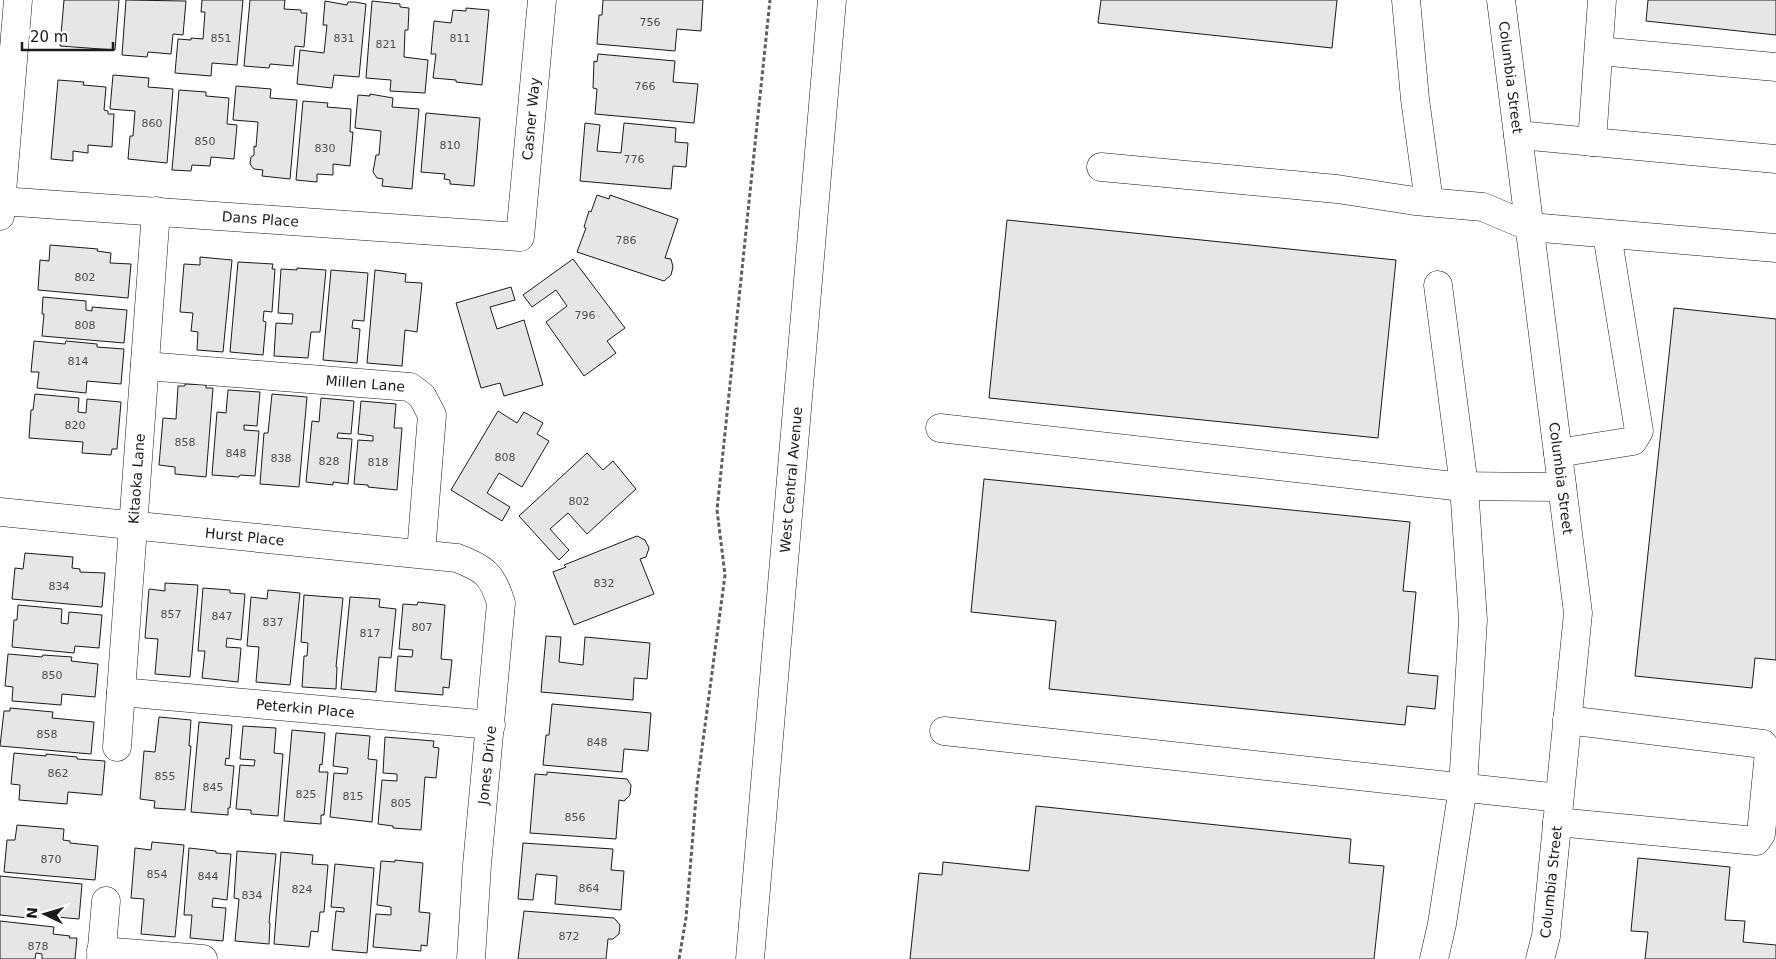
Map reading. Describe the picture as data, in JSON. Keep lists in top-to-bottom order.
{
  "streets": {
    "street": [
      "Columbia Street",
      "Casner Way",
      "Dans Place",
      "Millen Lane",
      "Kitaoka Lane",
      "West Central Avenue",
      "Hurst Place",
      "Peterkin Place",
      "Jones Drive"
    ]
  },
  "crossings": [
    ["Casner Way", "Dans Place"],
    ["Dans Place", "Kitaoka Lane"],
    ["Millen Lane", "Kitaoka Lane"],
    ["Millen Lane", "Hurst Place"],
    ["Kitaoka Lane", "Hurst Place"],
    ["Kitaoka Lane", "Peterkin Place"],
    ["Hurst Place", "Jones Drive"],
    ["Peterkin Place", "Jones Drive"]
  ],
  "house_numbers": [
    "756",
    "851",
    "831",
    "811",
    "821",
    "766",
    "860",
    "850",
    "810",
    "830",
    "776",
    "786",
    "802",
    "796",
    "808",
    "814",
    "820",
    "858",
    "848",
    "808",
    "838",
    "828",
    "818",
    "802",
    "832",
    "834",
    "857",
    "847",
    "837",
    "807",
    "817",
    "850",
    "858",
    "848",
    "862",
    "855",
    "845",
    "825",
    "815",
    "805",
    "856",
    "870",
    "854",
    "844",
    "864",
    "824",
    "834",
    "872",
    "878"
  ],
  "scale_bar": "20 m",
  "north": "left"
}
